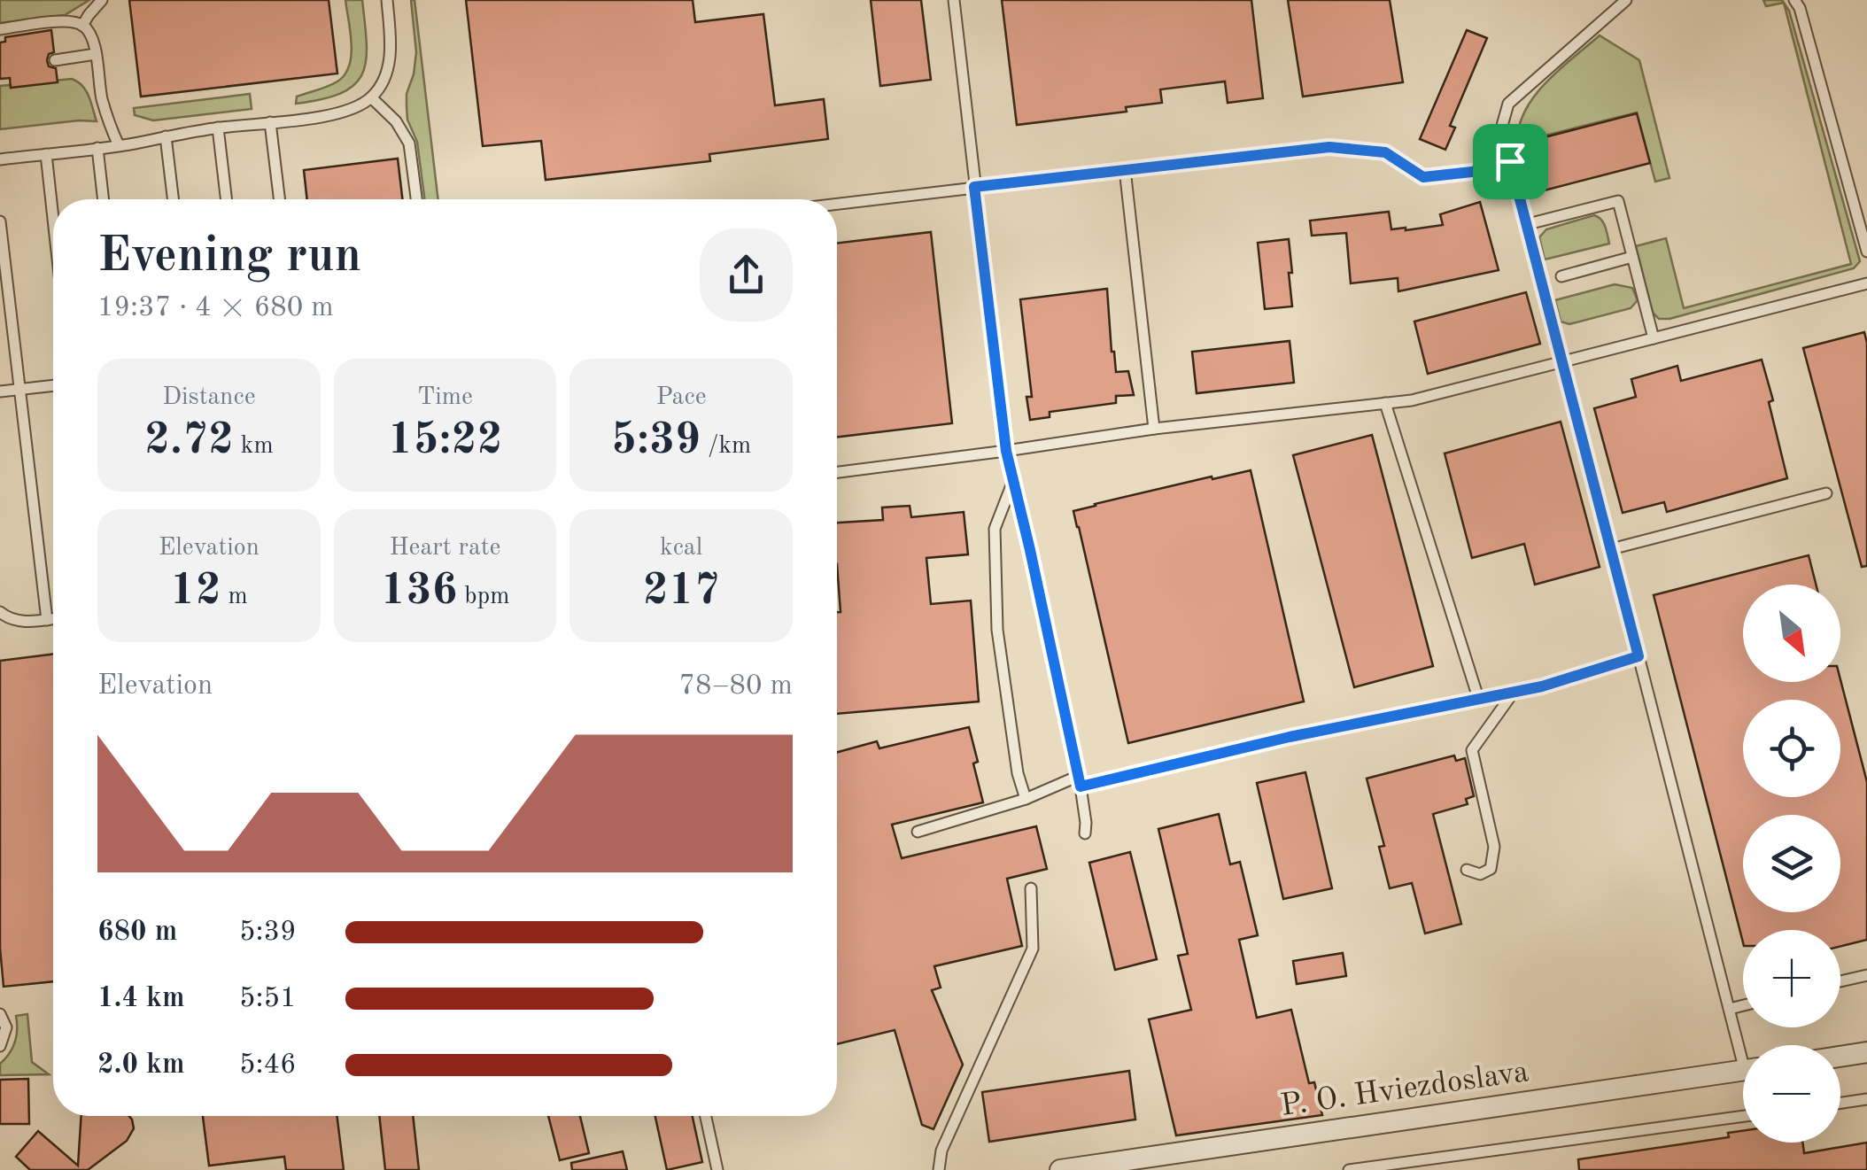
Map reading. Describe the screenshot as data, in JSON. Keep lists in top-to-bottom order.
{
  "streets": {
    "street": ["P. O. Hviezdoslava"]
  },
  "north": "bottom right",
  "page": {
    "heading": ["Evening run", "19:37 · 4 × 680 m"],
    "stats": [
      ["Distance", "2.72 km"],
      ["Time", "15:22"],
      ["Pace", "5:39 /km"],
      ["Elevation", "12 m"],
      ["Heart rate", "136 bpm"],
      ["kcal", "217"]
    ],
    "map_buttons": ["+", "−"],
    "chart": ["Elevation", "78–80 m"],
    "list": [
      {
        "name": "680 m",
        "note": "5:39"
      },
      {
        "name": "1.4 km",
        "note": "5:51"
      },
      {
        "name": "2.0 km",
        "note": "5:46"
      }
    ]
  }
}
